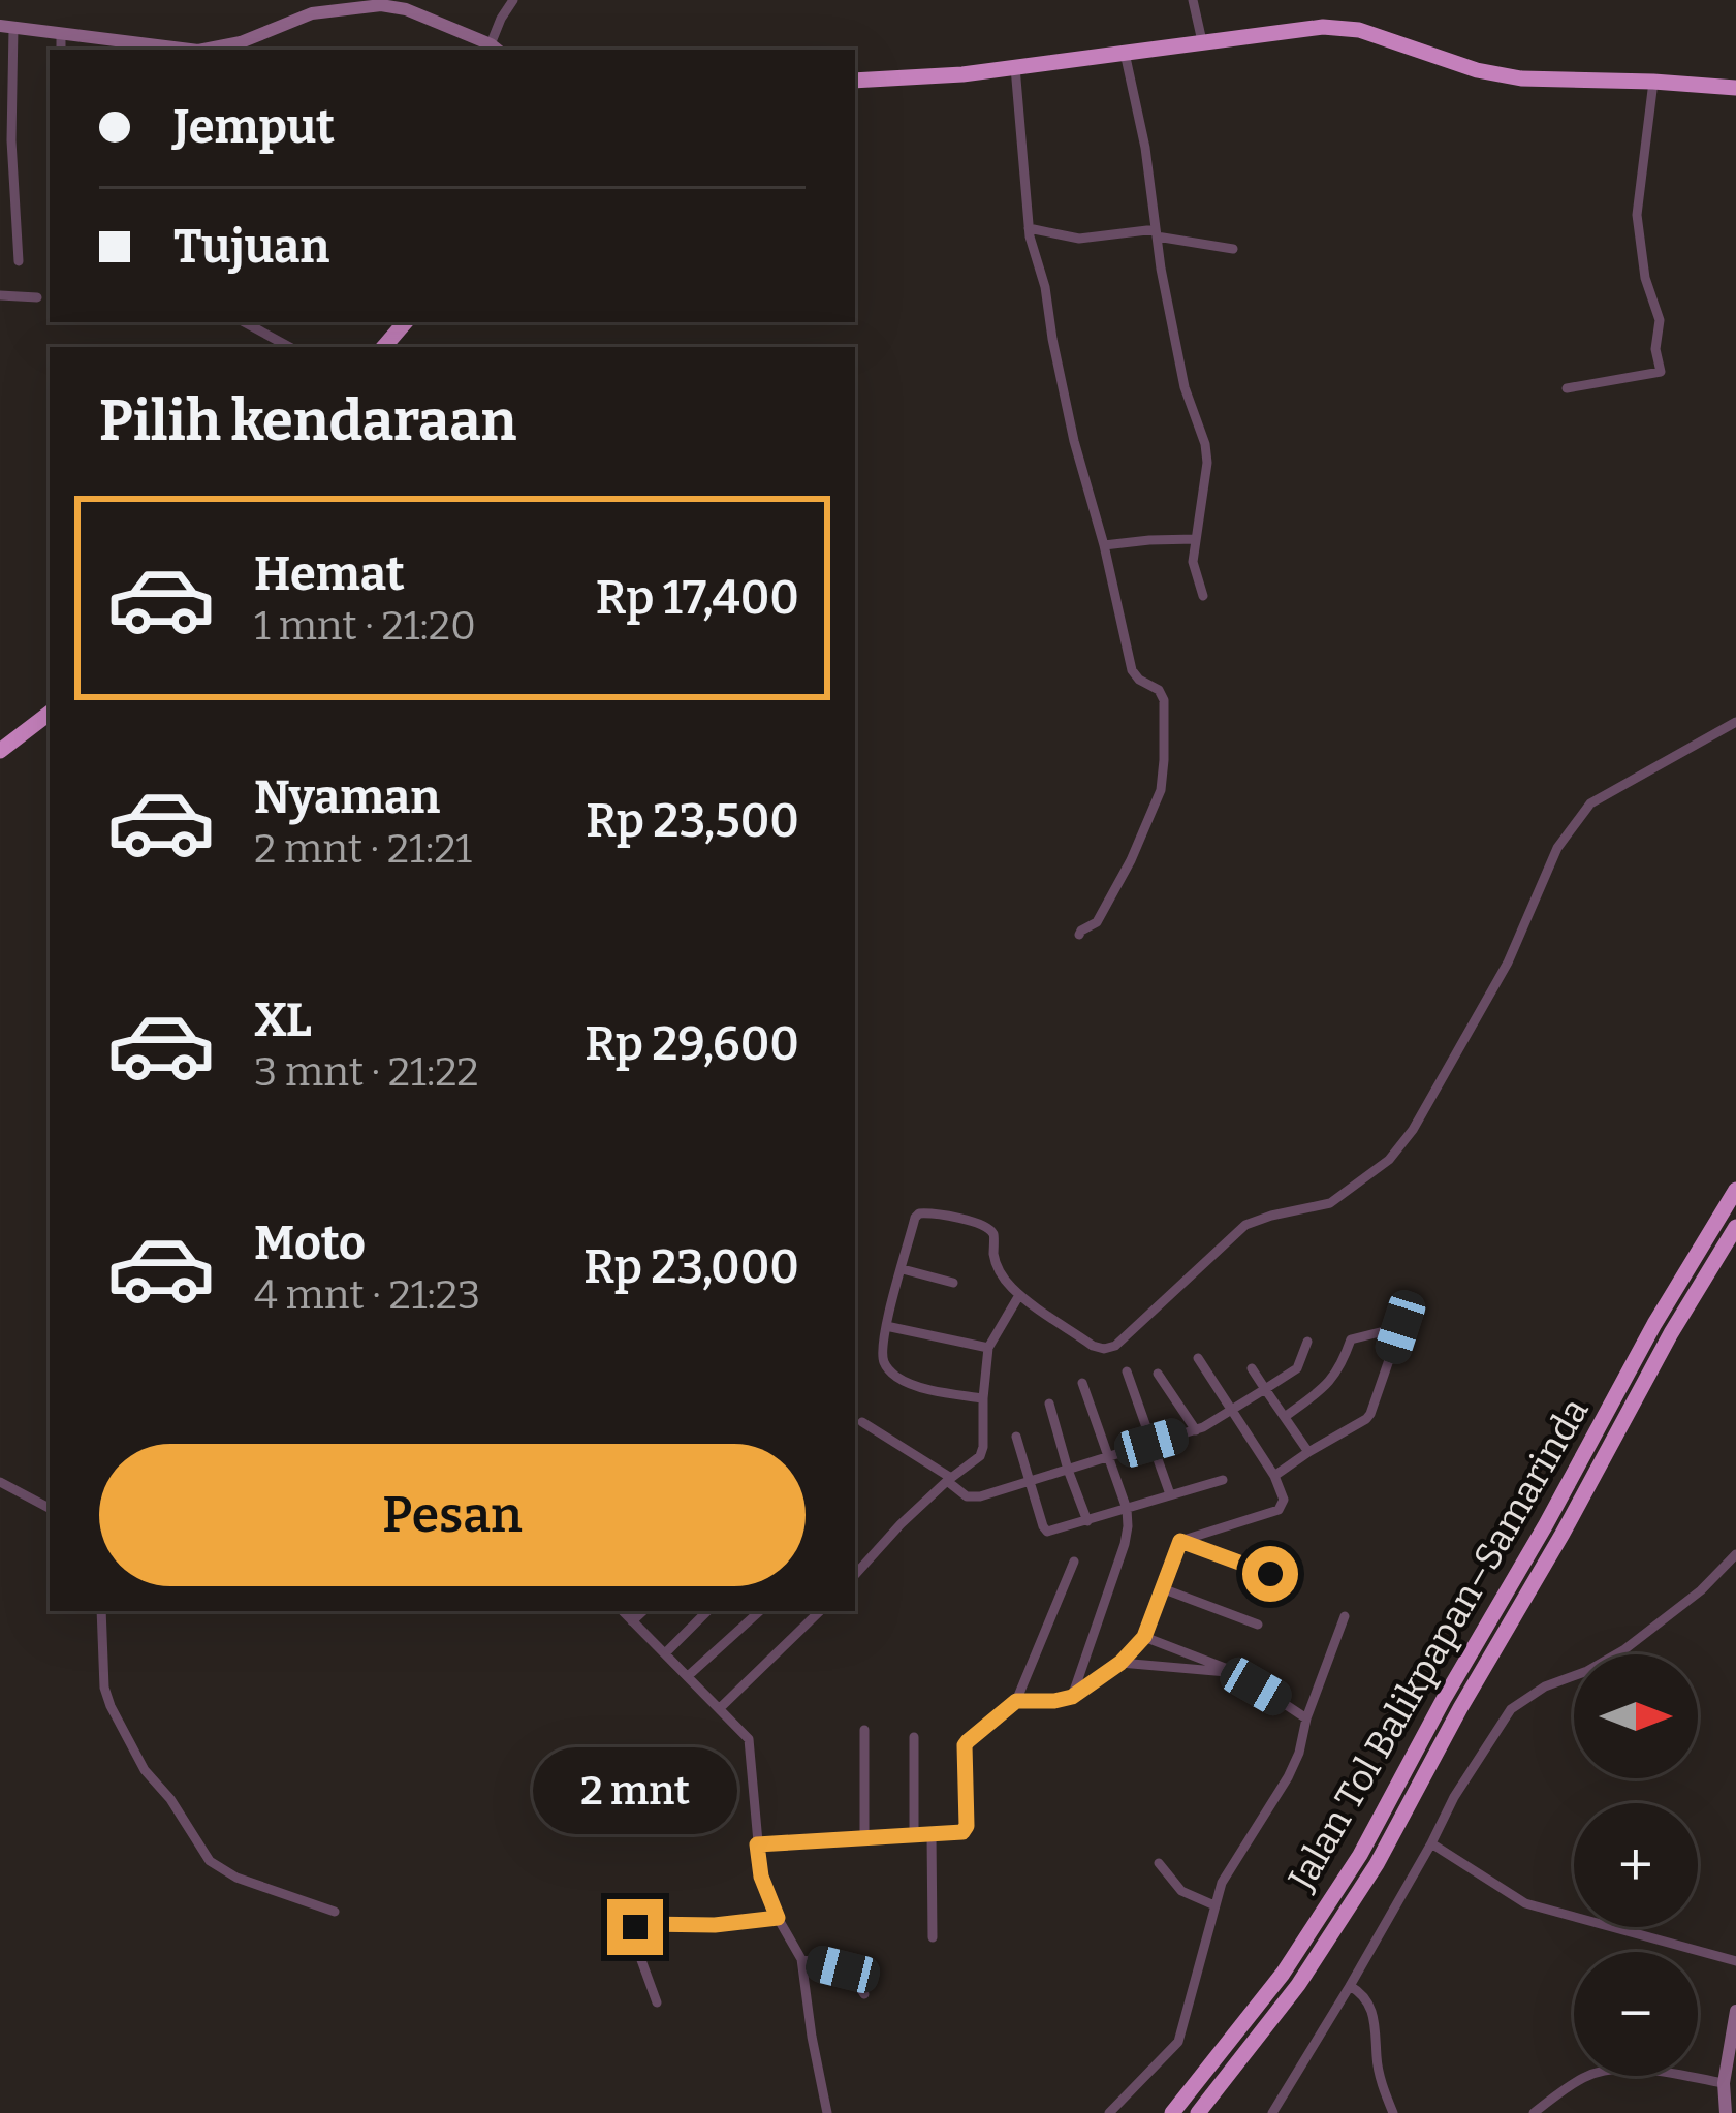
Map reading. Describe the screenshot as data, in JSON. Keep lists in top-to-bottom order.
{
  "streets": {
    "highway": ["Jalan Tol Balikpapan–Samarinda"]
  },
  "north": "right",
  "page": {
    "banner": ["Jemput", "Tujuan"],
    "heading": "Pilih kendaraan",
    "list": [
      {
        "name": "Hemat",
        "note": "1 mnt · 21:20",
        "value": "Rp 17,400"
      },
      {
        "name": "Nyaman",
        "note": "2 mnt · 21:21",
        "value": "Rp 23,500"
      },
      {
        "name": "XL",
        "note": "3 mnt · 21:22",
        "value": "Rp 29,600"
      },
      {
        "name": "Moto",
        "note": "4 mnt · 21:23",
        "value": "Rp 23,000"
      }
    ],
    "buttons": "Pesan",
    "map_buttons": ["+", "−"],
    "bubble": "2 mnt"
  }
}
